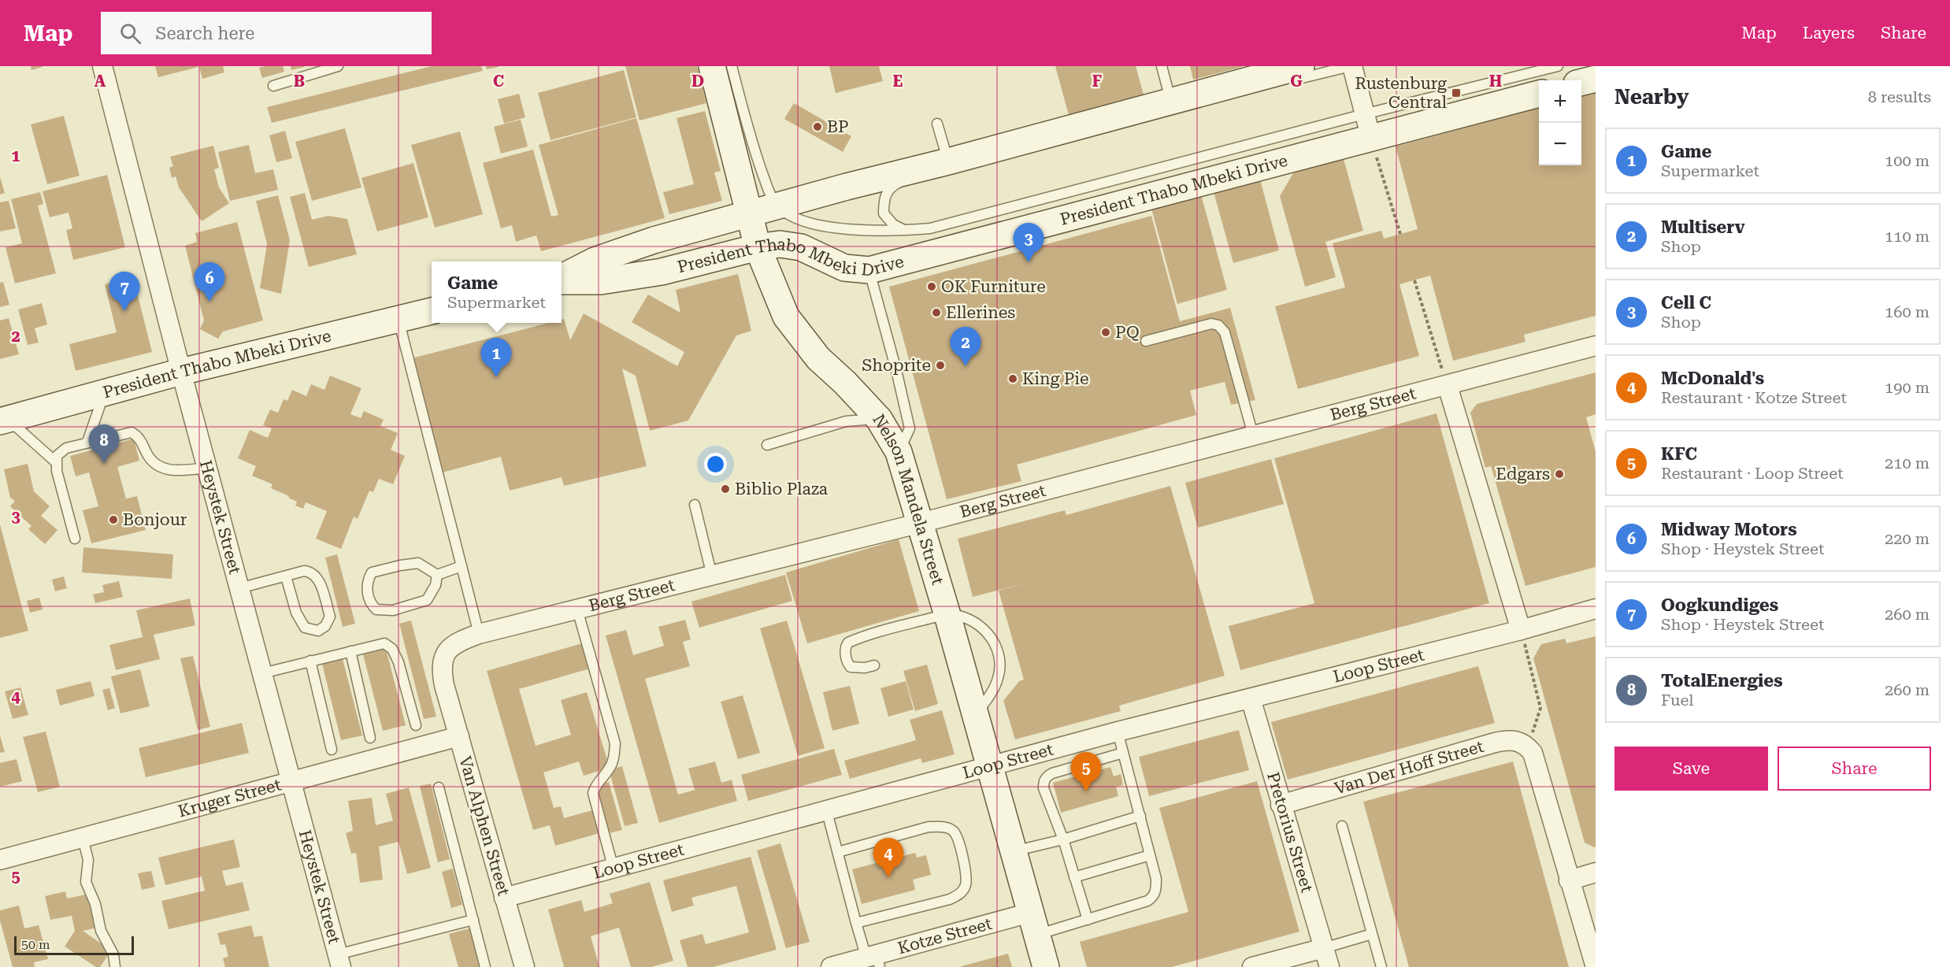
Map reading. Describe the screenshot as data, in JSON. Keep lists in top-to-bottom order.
{
  "streets": {
    "street": [
      "President Thabo Mbeki Drive",
      "Berg Street",
      "Nelson Mandela Street",
      "Heystek Street",
      "Loop Street",
      "Van Der Hoff Street",
      "Kruger Street",
      "Van Alphen Street",
      "Pretorius Street",
      "Kotze Street"
    ]
  },
  "crossings": [
    ["President Thabo Mbeki Drive", "Nelson Mandela Street"],
    ["President Thabo Mbeki Drive", "Heystek Street"],
    ["Berg Street", "Nelson Mandela Street"],
    ["Berg Street", "Van Alphen Street"],
    ["Nelson Mandela Street", "Loop Street"],
    ["Nelson Mandela Street", "Kotze Street"],
    ["Heystek Street", "Kruger Street"],
    ["Loop Street", "Van Alphen Street"],
    ["Loop Street", "Pretorius Street"],
    ["Van Der Hoff Street", "Pretorius Street"],
    ["Kruger Street", "Van Alphen Street"]
  ],
  "places": {
    "transit": ["Rustenburg Central"],
    "other": [
      "BP",
      "OK Furniture",
      "Ellerines",
      "PQ",
      "Shoprite",
      "King Pie",
      "Edgars",
      "Biblio Plaza",
      "Bonjour"
    ]
  },
  "scale_bar": "50 m",
  "page": {
    "header": "Map",
    "search": "Search here",
    "nav": ["Map", "Layers", "Share"],
    "heading": ["Nearby", "8 results"],
    "map_buttons": ["+", "−"],
    "list": [
      {
        "mark": "1",
        "name": "Game",
        "note": "Supermarket",
        "value": "100 m"
      },
      {
        "mark": "2",
        "name": "Multiserv",
        "note": "Shop",
        "value": "110 m"
      },
      {
        "mark": "3",
        "name": "Cell C",
        "note": "Shop",
        "value": "160 m"
      },
      {
        "mark": "4",
        "name": "McDonald's",
        "note": "Restaurant · Kotze Street",
        "value": "190 m"
      },
      {
        "mark": "5",
        "name": "KFC",
        "note": "Restaurant · Loop Street",
        "value": "210 m"
      },
      {
        "mark": "6",
        "name": "Midway Motors",
        "note": "Shop · Heystek Street",
        "value": "220 m"
      },
      {
        "mark": "7",
        "name": "Oogkundiges",
        "note": "Shop · Heystek Street",
        "value": "260 m"
      },
      {
        "mark": "8",
        "name": "TotalEnergies",
        "note": "Fuel",
        "value": "260 m"
      }
    ],
    "pins": [
      "3",
      "6",
      "7",
      "2",
      "1",
      "8",
      "5",
      "4"
    ],
    "popup": ["Game", "Supermarket"],
    "buttons": ["Save", "Share"],
    "scale": "50 m"
  },
  "grid": {
    "columns": [
      "A",
      "B",
      "C",
      "D",
      "E",
      "F",
      "G",
      "H"
    ],
    "rows": [
      "1",
      "2",
      "3",
      "4",
      "5"
    ]
  }
}
